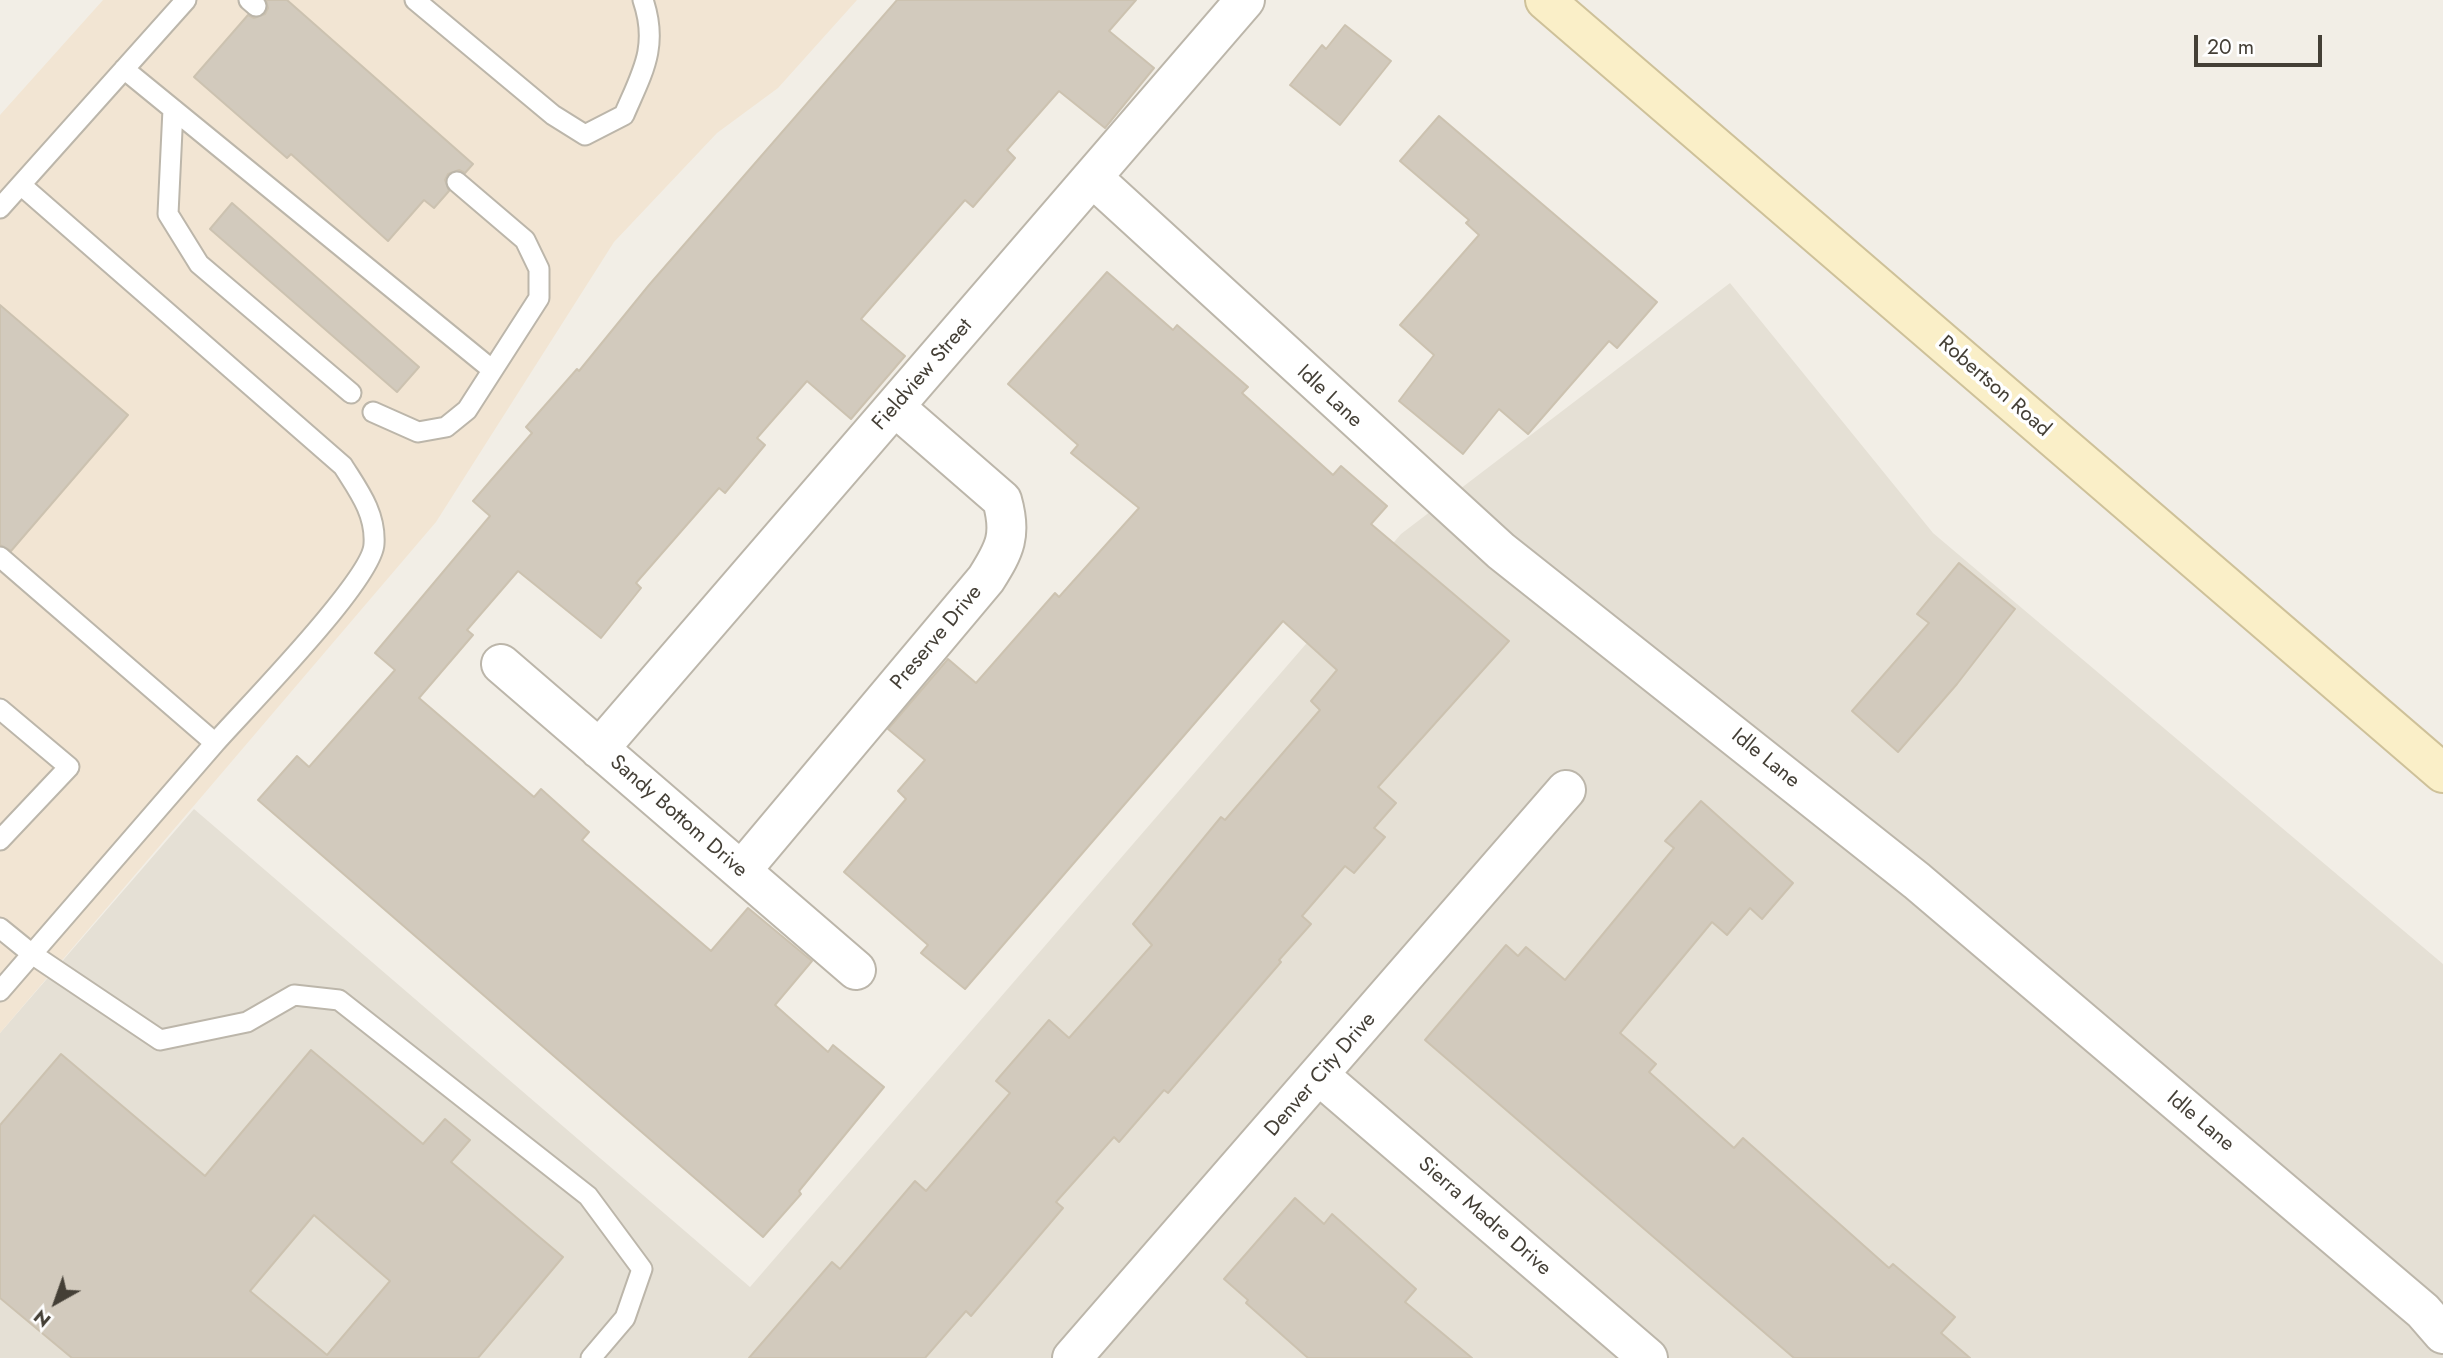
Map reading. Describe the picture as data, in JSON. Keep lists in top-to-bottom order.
{
  "streets": {
    "street": [
      "Fieldview Street",
      "Robertson Road",
      "Idle Lane",
      "Preserve Drive",
      "Sandy Bottom Drive",
      "Denver City Drive",
      "Sierra Madre Drive"
    ]
  },
  "crossings": [
    ["Fieldview Street", "Idle Lane"],
    ["Fieldview Street", "Preserve Drive"],
    ["Fieldview Street", "Sandy Bottom Drive"],
    ["Preserve Drive", "Sandy Bottom Drive"],
    ["Denver City Drive", "Sierra Madre Drive"]
  ],
  "scale_bar": "20 m",
  "north": "bottom left"
}
